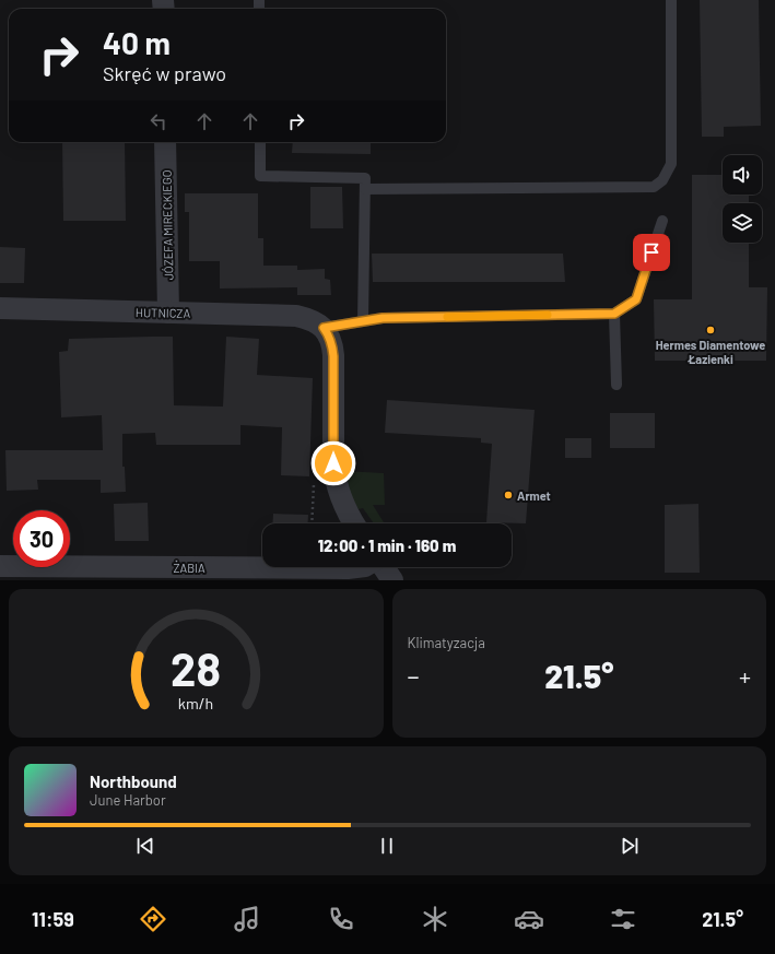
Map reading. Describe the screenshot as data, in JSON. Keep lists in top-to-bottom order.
{
  "streets": {
    "street": ["JÓZEFA MIRECKIEGO", "HUTNICZA", "ŻABIA"]
  },
  "crossings": [
    ["JÓZEFA MIRECKIEGO", "HUTNICZA"]
  ],
  "places": ["Hermes Diamentowe Łazienki", "Armet"],
  "page": {
    "turn": ["40 m", "Skręć w prawo"],
    "limit": "30",
    "trip": "12:00 · 1 min · 160 m",
    "tile": "Klimatyzacja",
    "heat": ["−", "21.5°", "+"],
    "song": ["Northbound", "June Harbor"],
    "tabs": ["11:59", "21.5°"],
    "gauge": ["28", "km/h"]
  }
}
